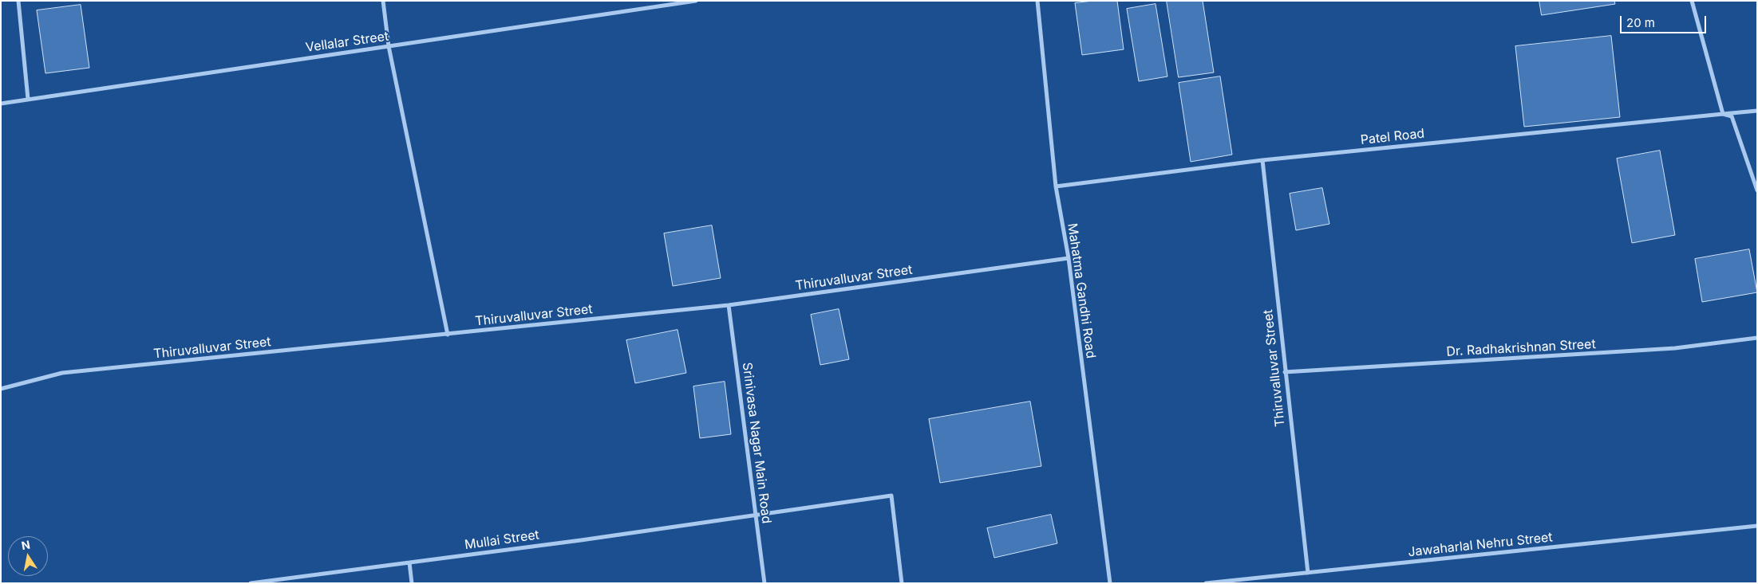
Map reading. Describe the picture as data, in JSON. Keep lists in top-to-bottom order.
{
  "streets": {
    "street": [
      "Vellalar Street",
      "Patel Road",
      "Thiruvalluvar Street",
      "Mahatma Gandhi Road",
      "Dr. Radhakrishnan Street",
      "Srinivasa Nagar Main Road",
      "Mullai Street",
      "Jawaharlal Nehru Street"
    ]
  },
  "crossings": [
    ["Patel Road", "Thiruvalluvar Street"],
    ["Patel Road", "Mahatma Gandhi Road"],
    ["Thiruvalluvar Street", "Mahatma Gandhi Road"],
    ["Thiruvalluvar Street", "Dr. Radhakrishnan Street"],
    ["Thiruvalluvar Street", "Srinivasa Nagar Main Road"],
    ["Thiruvalluvar Street", "Jawaharlal Nehru Street"],
    ["Srinivasa Nagar Main Road", "Mullai Street"]
  ],
  "scale_bar": "20 m",
  "north": "top"
}
